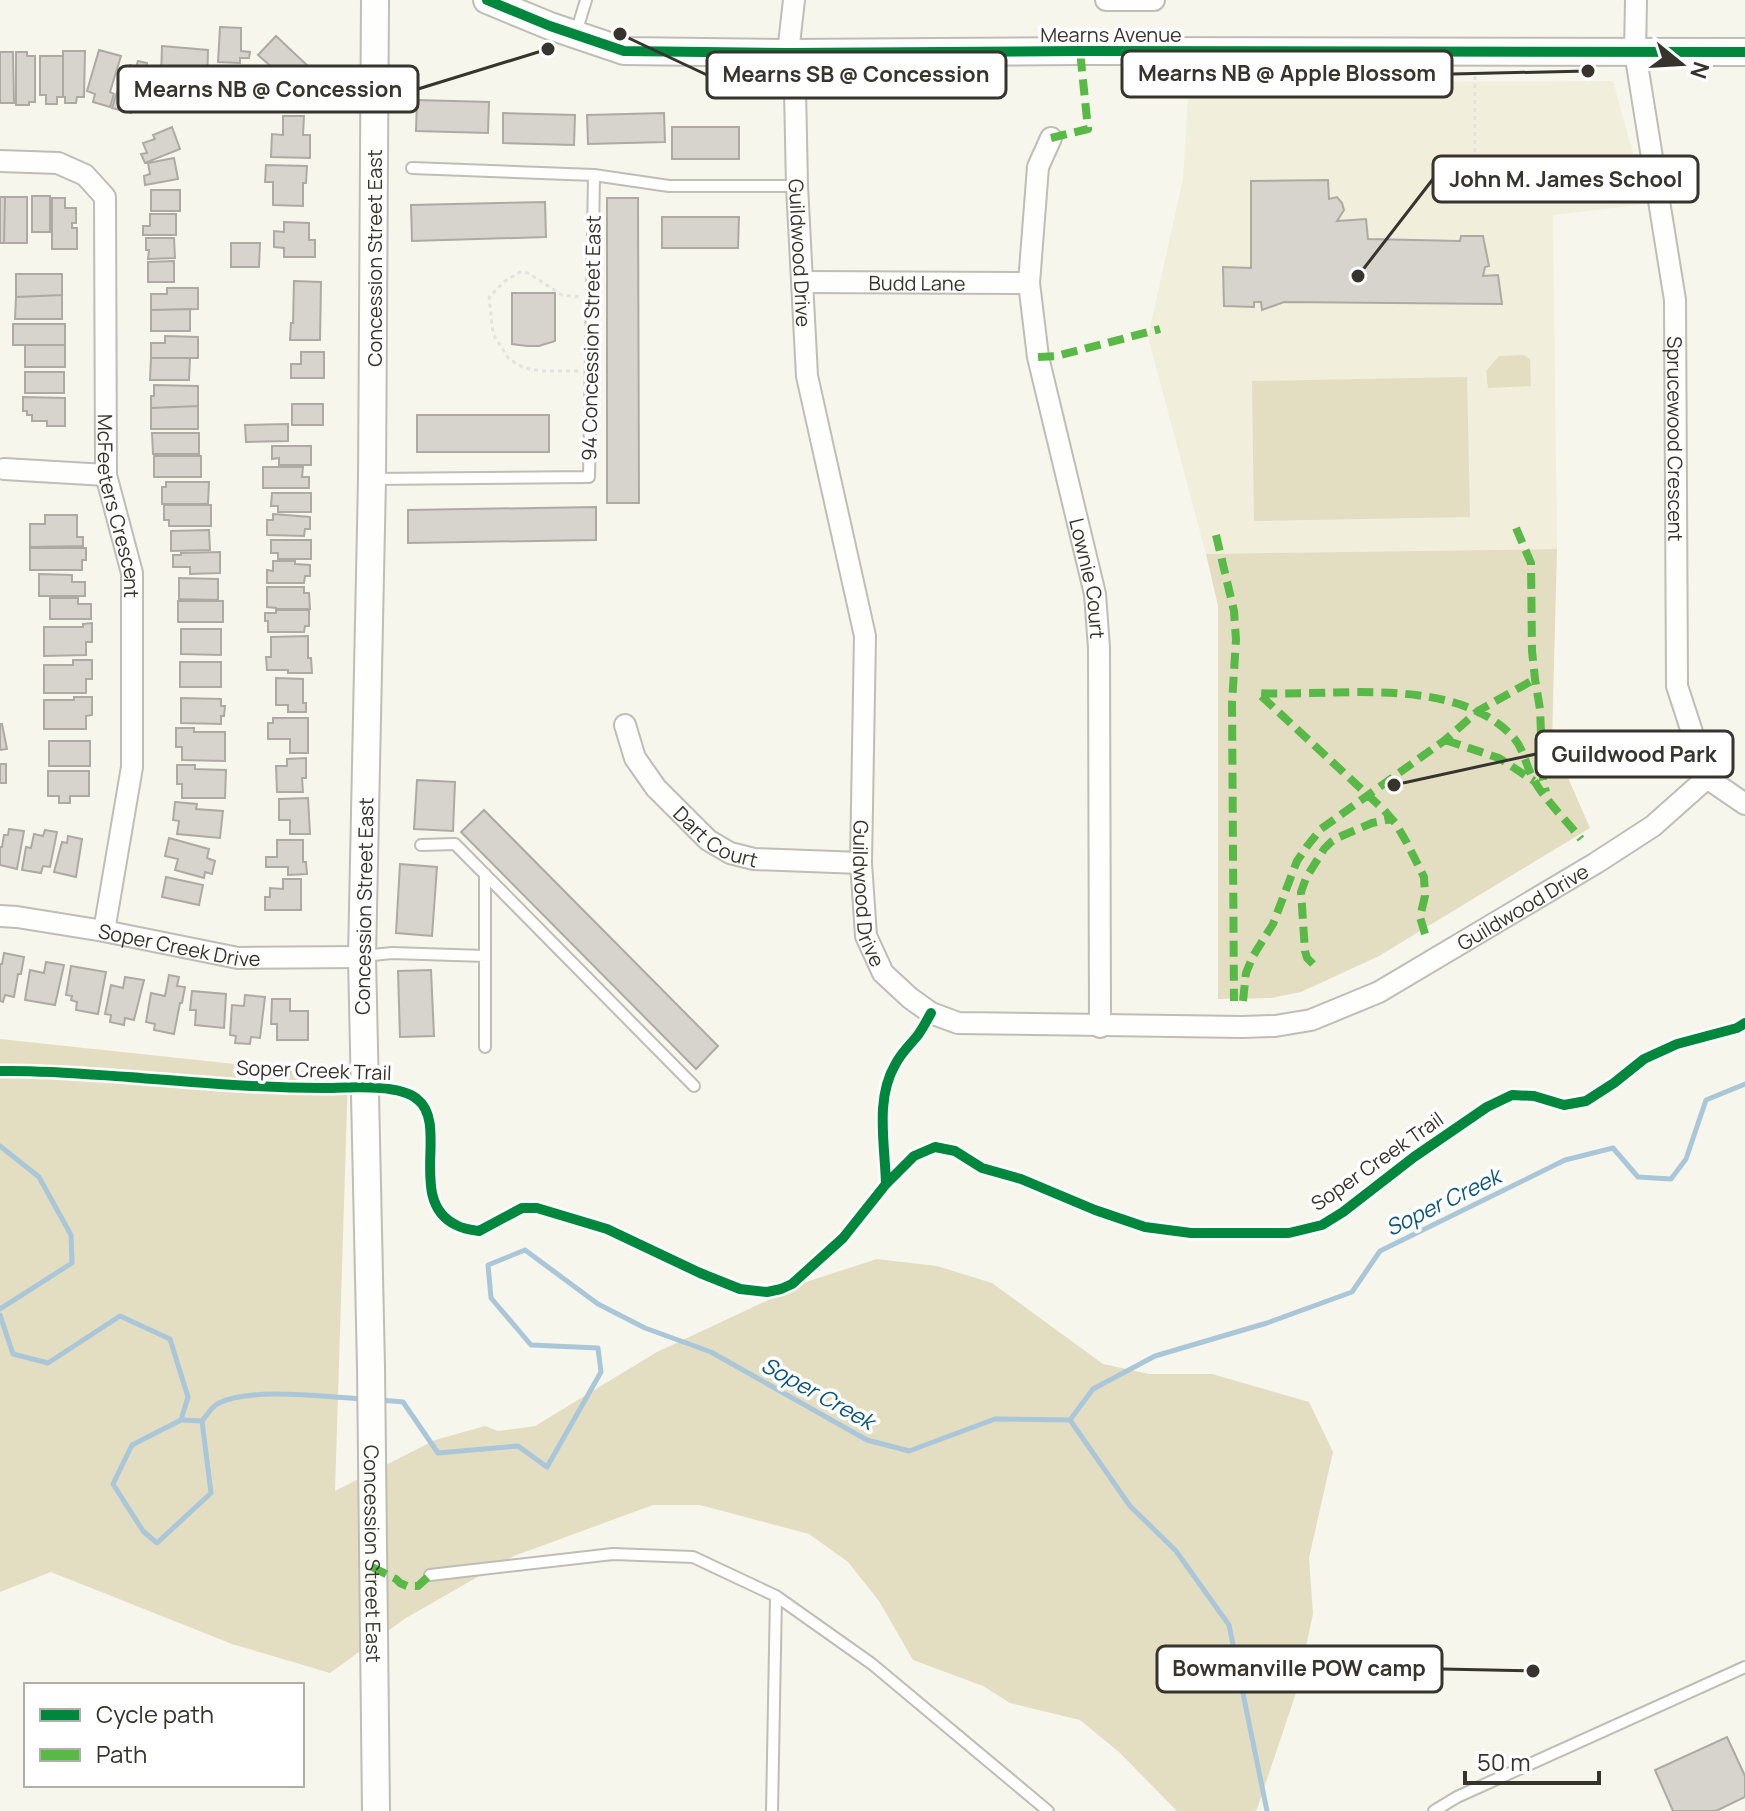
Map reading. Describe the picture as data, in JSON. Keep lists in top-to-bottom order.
{
  "streets": {
    "street": [
      "Mearns Avenue",
      "Guildwood Drive",
      "Concession Street East",
      "Budd Lane",
      "Sprucewood Crescent",
      "McFeeters Crescent",
      "Lownie Court",
      "Dart Court",
      "Soper Creek Drive"
    ],
    "lane": ["94 Concession Street East"],
    "cycle path": ["Soper Creek Trail"]
  },
  "crossings": [
    ["Mearns Avenue", "Guildwood Drive"],
    ["Mearns Avenue", "Sprucewood Crescent"],
    ["Guildwood Drive", "Budd Lane"],
    ["Guildwood Drive", "Sprucewood Crescent"],
    ["Guildwood Drive", "Lownie Court"],
    ["Guildwood Drive", "Dart Court"],
    ["Concession Street East", "94 Concession Street East"],
    ["Concession Street East", "Soper Creek Drive"],
    ["Budd Lane", "Lownie Court"],
    ["McFeeters Crescent", "Soper Creek Drive"]
  ],
  "water": ["Soper Creek"],
  "places": [
    "Mearns SB @ Concession",
    "Mearns NB @ Concession",
    "Mearns NB @ Apple Blossom",
    "John M. James School",
    "Guildwood Park",
    "Bowmanville POW camp"
  ],
  "legend": ["Cycle path", "Path"],
  "scale_bar": "50 m",
  "north": "right"
}
